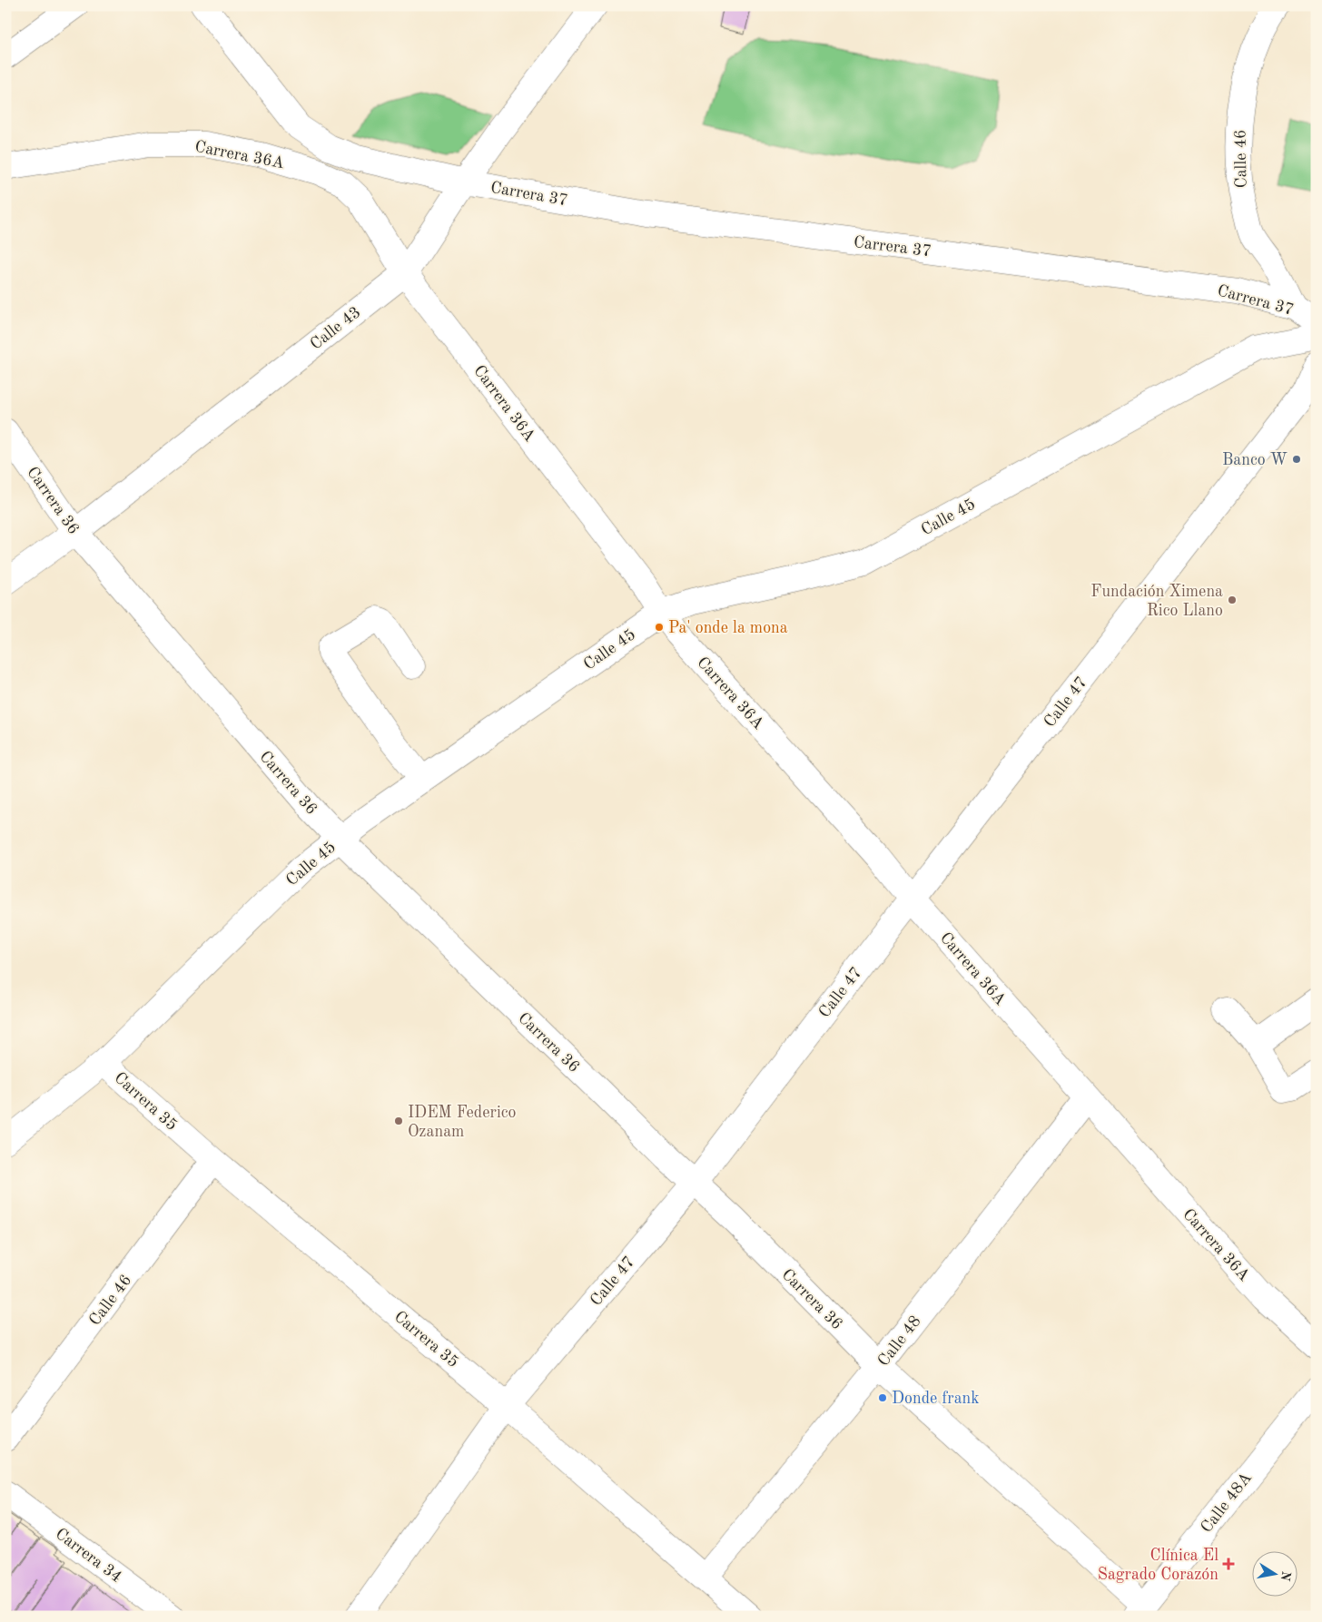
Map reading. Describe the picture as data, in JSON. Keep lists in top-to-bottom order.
{
  "streets": {
    "street": [
      "Carrera 36A",
      "Calle 46",
      "Carrera 37",
      "Calle 43",
      "Carrera 36",
      "Calle 45",
      "Calle 47",
      "Carrera 35",
      "Calle 48",
      "Calle 48A",
      "Carrera 34"
    ]
  },
  "crossings": [
    ["Carrera 36A", "Calle 43"],
    ["Carrera 36A", "Calle 45"],
    ["Carrera 36A", "Calle 47"],
    ["Carrera 36A", "Calle 48"],
    ["Calle 46", "Carrera 37"],
    ["Calle 46", "Carrera 35"],
    ["Carrera 37", "Calle 43"],
    ["Calle 43", "Carrera 36"],
    ["Carrera 36", "Calle 45"],
    ["Carrera 36", "Calle 47"],
    ["Carrera 36", "Calle 48"],
    ["Carrera 36", "Calle 48A"],
    ["Calle 45", "Carrera 35"],
    ["Calle 47", "Carrera 35"],
    ["Carrera 35", "Calle 48"]
  ],
  "places": {
    "other": [
      "Banco W",
      "Fundación Ximena Rico Llano",
      "Pa' onde la mona",
      "IDEM Federico Ozanam",
      "Donde frank"
    ],
    "health": ["Clínica El Sagrado Corazón"]
  },
  "north": "right"
}
